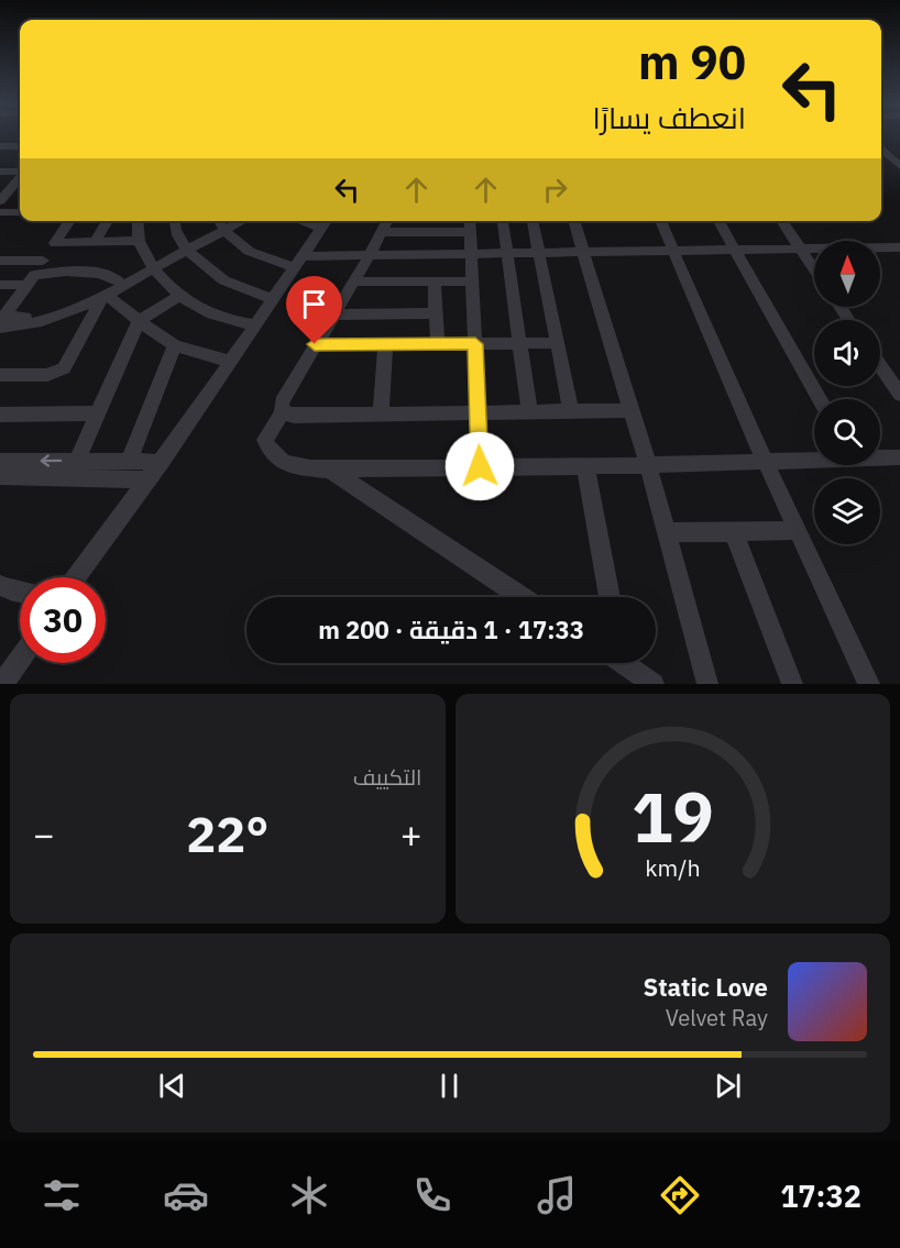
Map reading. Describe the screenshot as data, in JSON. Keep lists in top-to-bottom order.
{
  "north": "top",
  "page": {
    "turn": ["90 m", "انعطف يسارًا"],
    "limit": "30",
    "trip": "17:33 · 1 دقيقة · 200 m",
    "tile": "التكييف",
    "heat": ["−", "22°", "+"],
    "song": ["Static Love", "Velvet Ray"],
    "tabs": "17:32",
    "gauge": ["19", "km/h"]
  }
}
